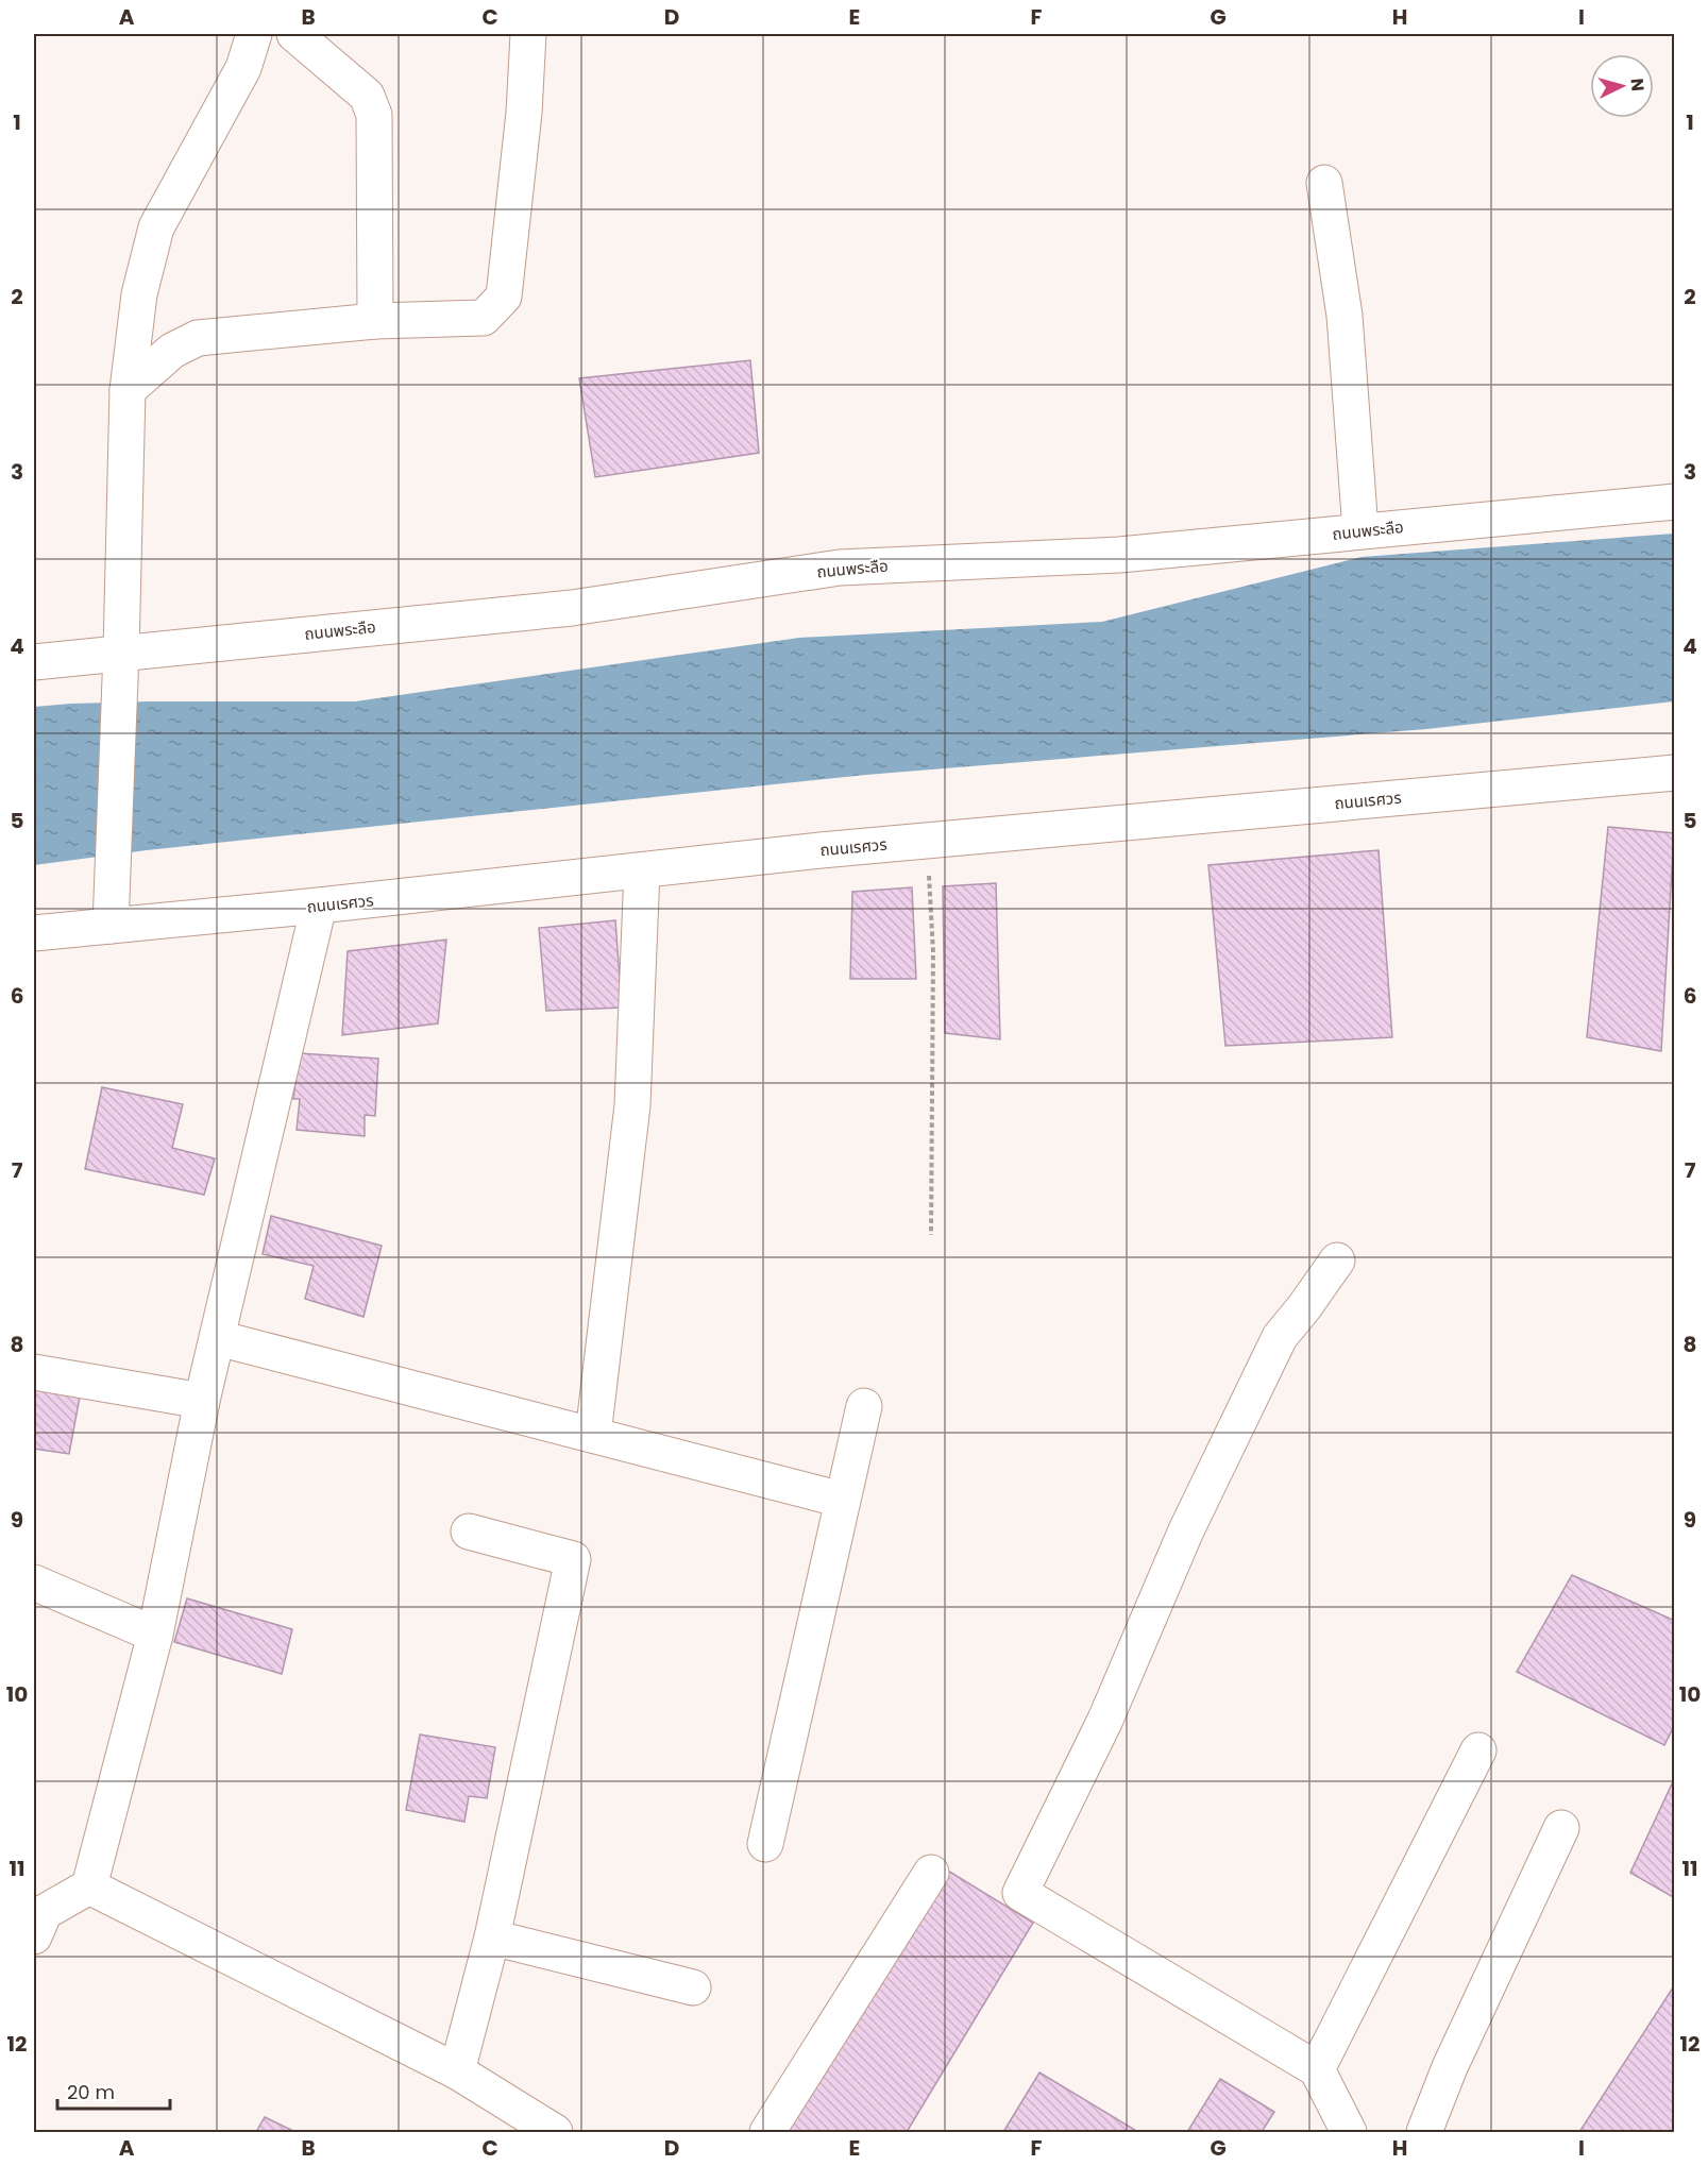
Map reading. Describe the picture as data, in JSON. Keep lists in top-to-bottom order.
{
  "streets": {
    "street": ["ถนนพระลือ", "ถนนเรศวร"]
  },
  "scale_bar": "20 m",
  "north": "right",
  "grid": {
    "columns": [
      "A",
      "B",
      "C",
      "D",
      "E",
      "F",
      "G",
      "H",
      "I"
    ],
    "rows": [
      "1",
      "2",
      "3",
      "4",
      "5",
      "6",
      "7",
      "8",
      "9",
      "10",
      "11",
      "12"
    ]
  }
}
